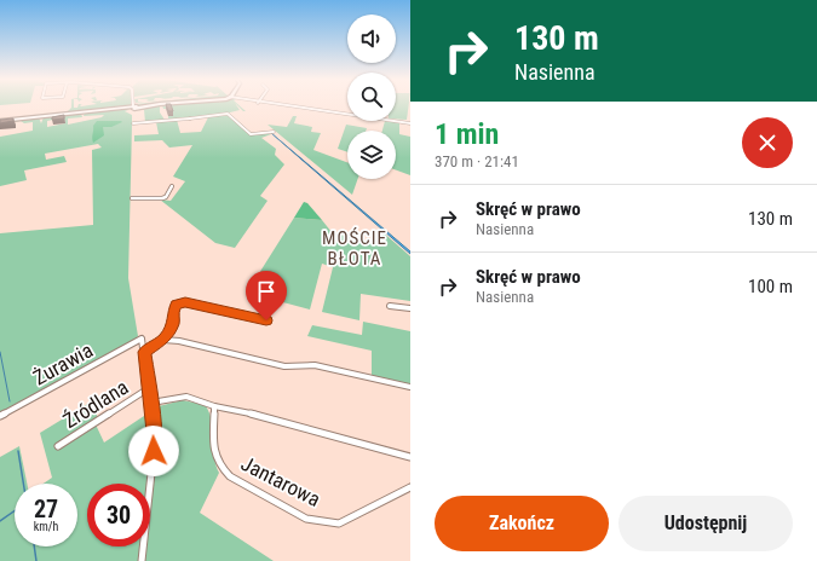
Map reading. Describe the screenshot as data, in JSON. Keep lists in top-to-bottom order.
{
  "streets": {
    "street": ["Żurawia", "Źródlana", "Jantarowa"]
  },
  "districts": ["MOŚCIE BŁOTA"],
  "page": {
    "turn": ["130 m", "Nasienna"],
    "heading": ["1 min", "370 m · 21:41"],
    "list": [
      {
        "name": "Skręć w prawo",
        "note": "Nasienna",
        "value": "130 m"
      },
      {
        "name": "Skręć w prawo",
        "note": "Nasienna",
        "value": "100 m"
      }
    ],
    "speed": "27 km/h",
    "limit": "30",
    "buttons": ["Zakończ", "Udostępnij"]
  }
}
